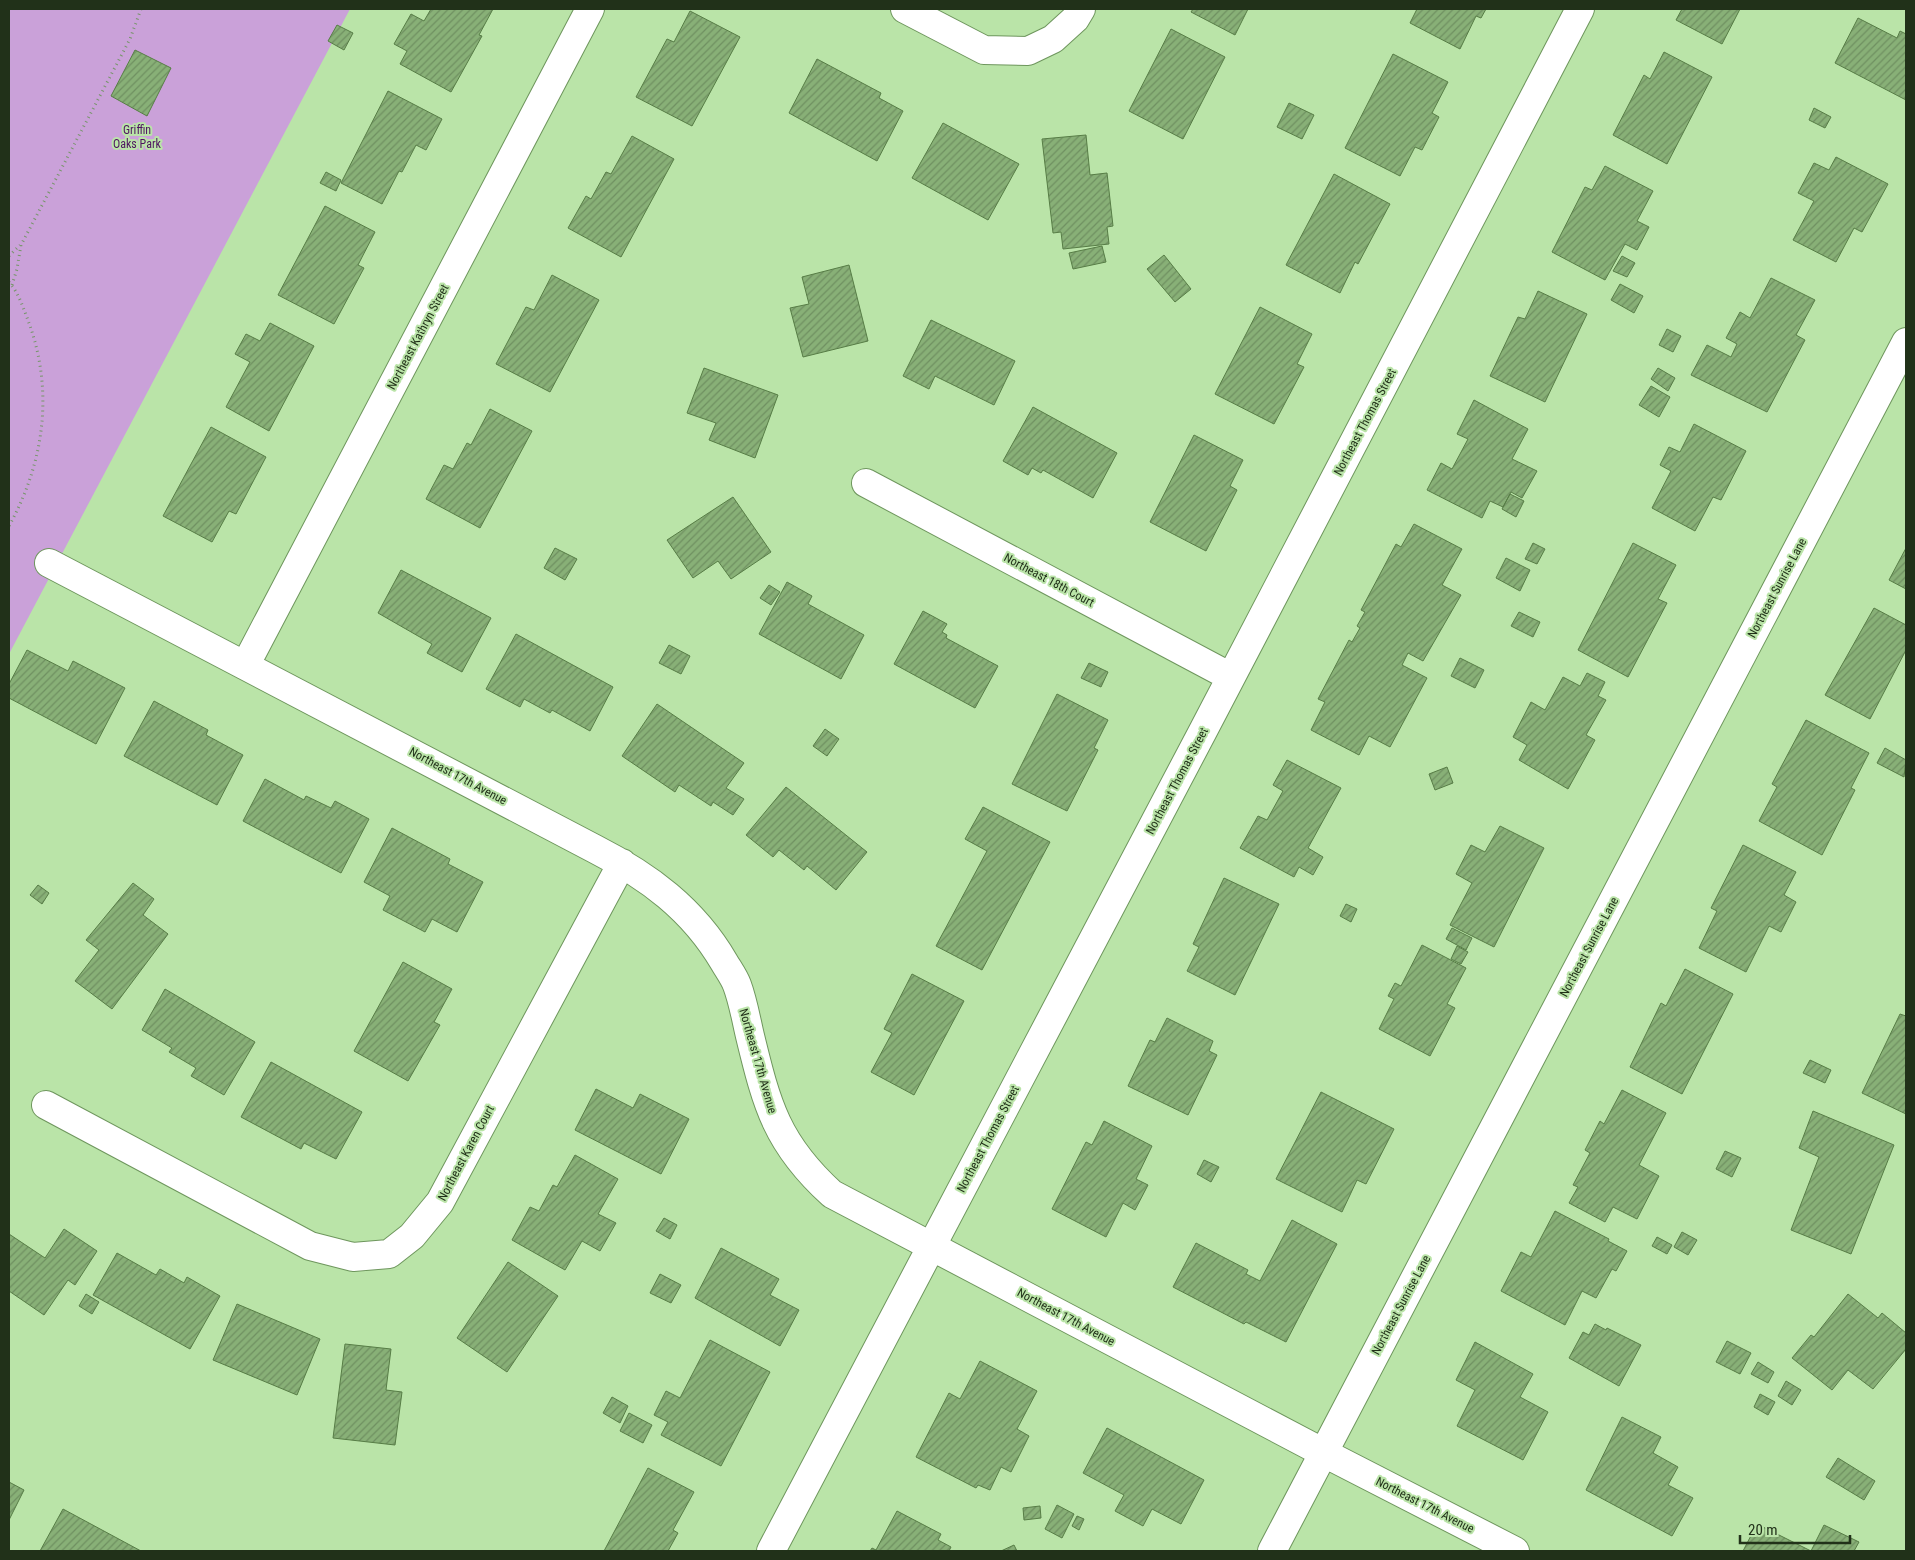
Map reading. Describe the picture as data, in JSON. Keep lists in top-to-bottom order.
{
  "streets": {
    "street": [
      "Northeast Kathryn Street",
      "Northeast Thomas Street",
      "Northeast 18th Court",
      "Northeast Sunrise Lane",
      "Northeast 17th Avenue",
      "Northeast Karen Court"
    ]
  },
  "crossings": [
    ["Northeast Kathryn Street", "Northeast 17th Avenue"],
    ["Northeast Thomas Street", "Northeast 18th Court"],
    ["Northeast Thomas Street", "Northeast 17th Avenue"],
    ["Northeast Sunrise Lane", "Northeast 17th Avenue"],
    ["Northeast 17th Avenue", "Northeast Karen Court"]
  ],
  "parks": ["Griffin Oaks Park"],
  "scale_bar": "20 m"
}
